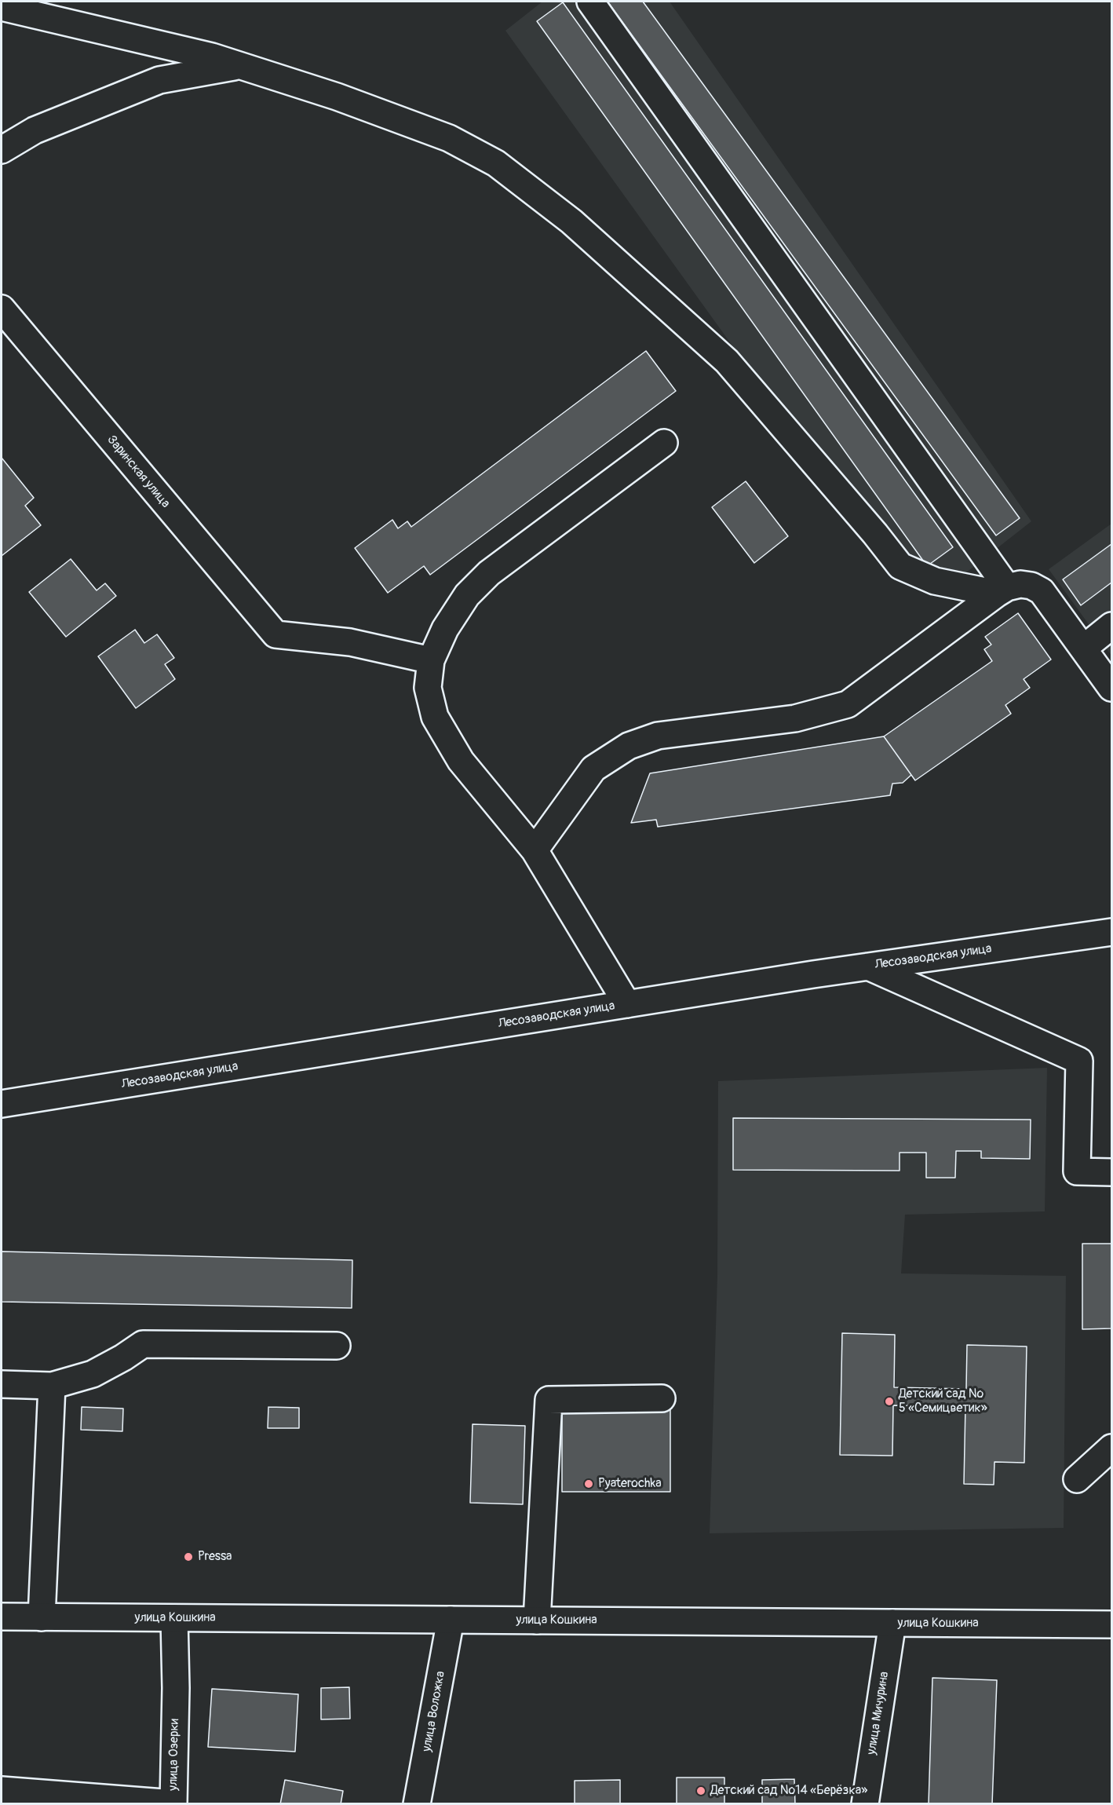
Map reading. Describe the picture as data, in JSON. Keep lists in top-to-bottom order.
{
  "streets": {
    "street": [
      "Заринская улица",
      "Лесозаводская улица",
      "улица Кошкина",
      "улица Воложка",
      "улица Мичурина",
      "улица Озерки"
    ]
  },
  "crossings": [
    ["улица Кошкина", "улица Воложка"],
    ["улица Кошкина", "улица Мичурина"],
    ["улица Кошкина", "улица Озерки"]
  ],
  "places": [
    "Детский сад № 5 «Семицветик»",
    "Pyaterochka",
    "Pressa",
    "Детский сад №14 «Берёзка»"
  ]
}
